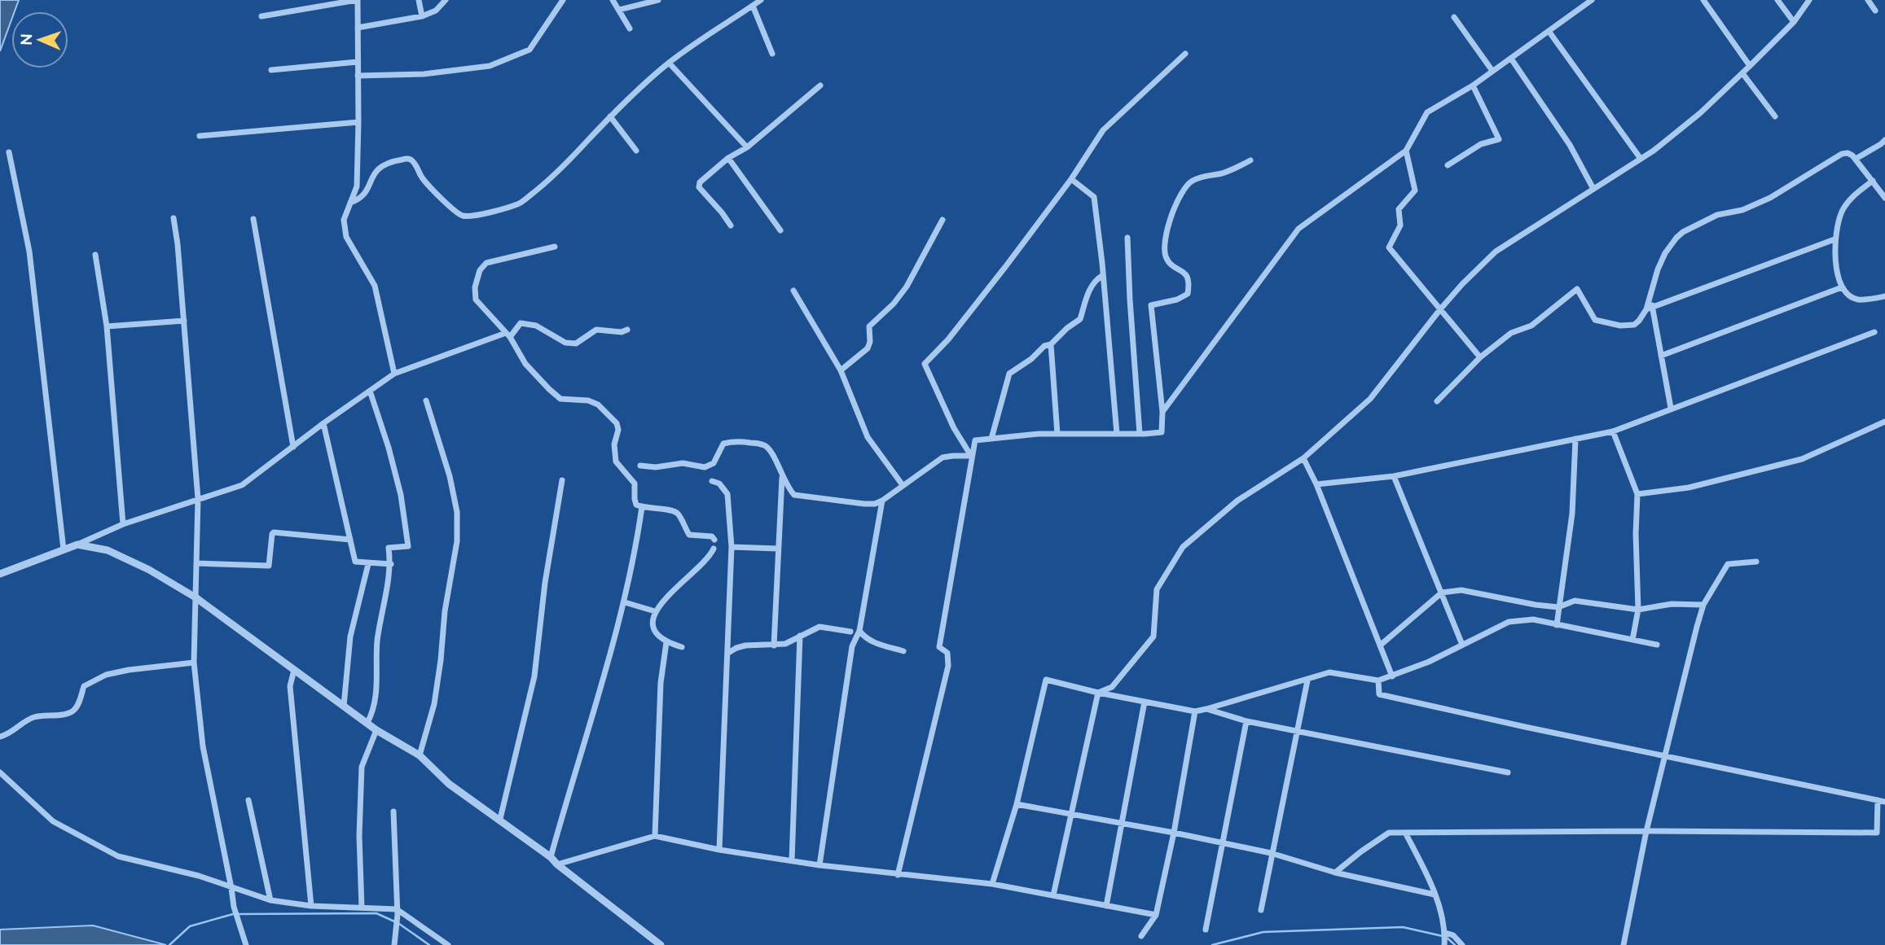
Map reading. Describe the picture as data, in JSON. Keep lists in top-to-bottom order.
{
  "north": "left"
}
